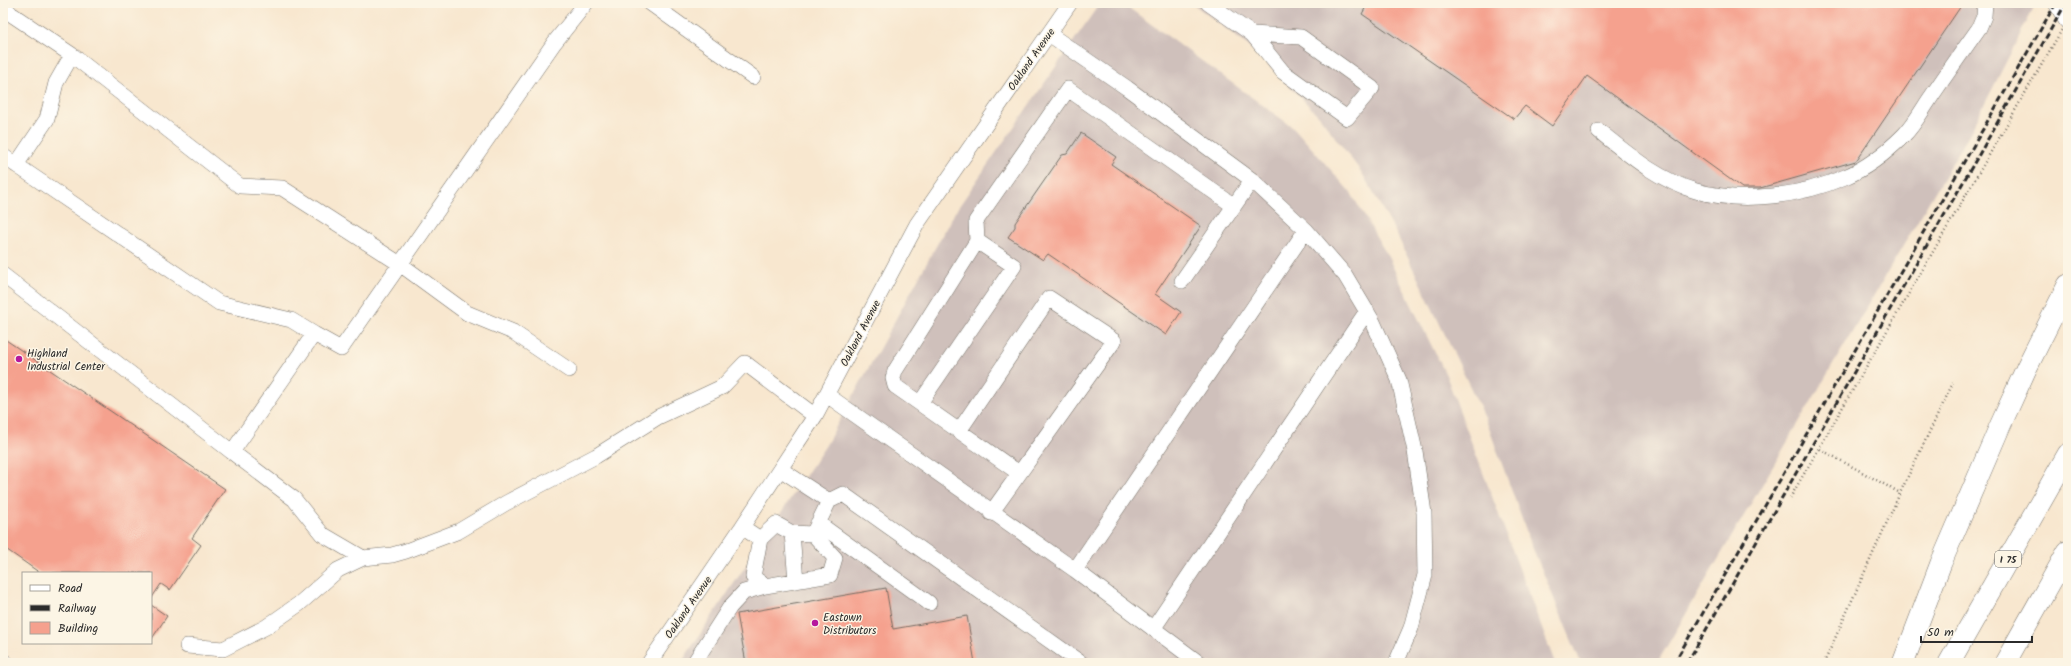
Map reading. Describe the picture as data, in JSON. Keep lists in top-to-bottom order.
{
  "streets": {
    "highway": ["I 75"],
    "street": ["Oakland Avenue"]
  },
  "places": ["Highland Industrial Center", "Eastown Distributors"],
  "legend": ["Road", "Railway", "Building"],
  "scale_bar": "50 m"
}
